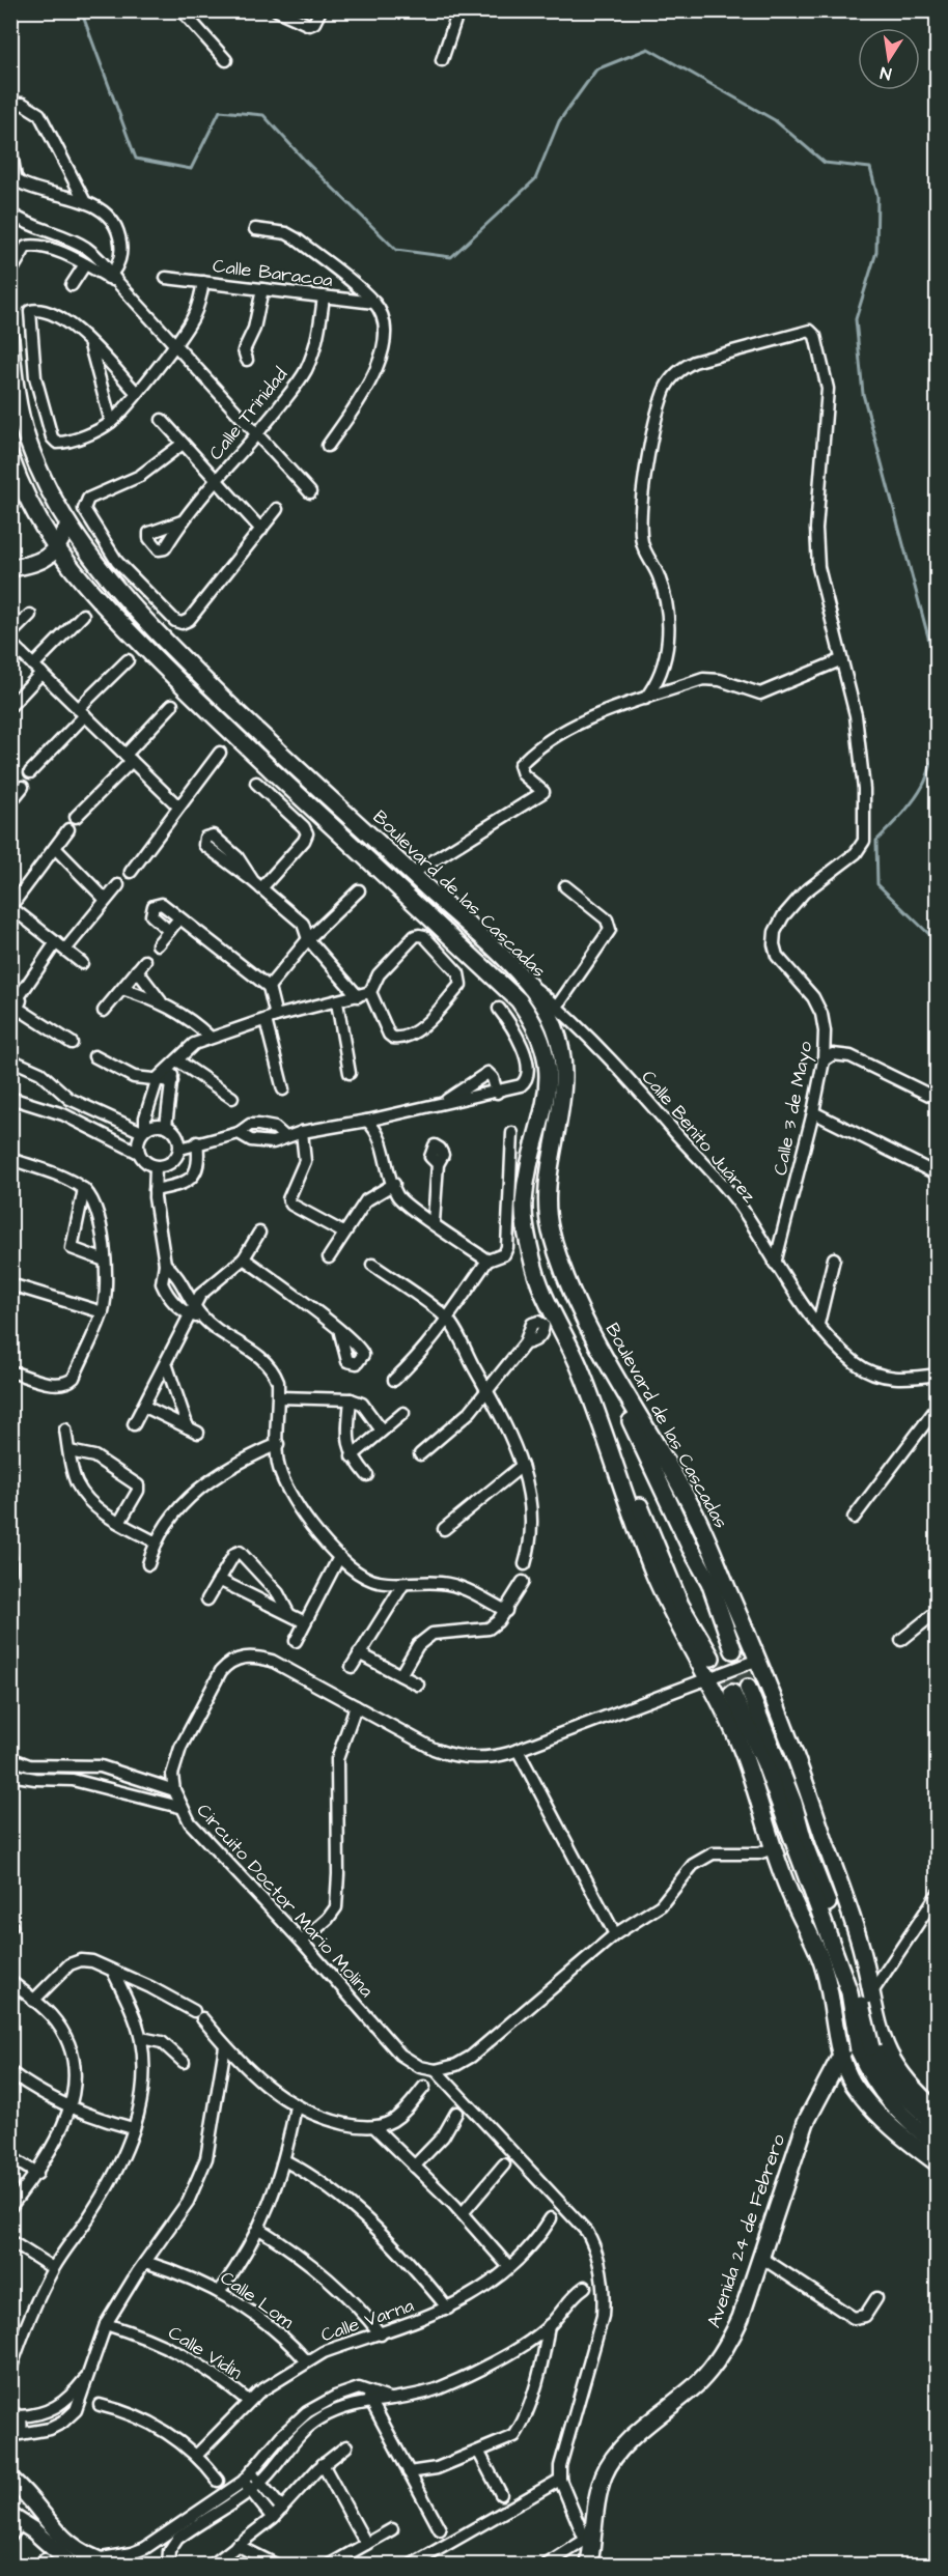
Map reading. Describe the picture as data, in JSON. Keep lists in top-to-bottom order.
{
  "streets": {
    "main road": ["Boulevard de las Cascadas", "Avenida 24 de Febrero"],
    "street": [
      "Calle Baracoa",
      "Calle Trinidad",
      "Calle 3 de Mayo",
      "Calle Benito Juárez",
      "Circuito Doctor Mario Molina",
      "Calle Lom",
      "Calle Varna",
      "Calle Vidin"
    ]
  },
  "crossings": [
    ["Calle Baracoa", "Calle Trinidad"],
    ["Boulevard de las Cascadas", "Calle Benito Juárez"],
    ["Boulevard de las Cascadas", "Circuito Doctor Mario Molina"],
    ["Boulevard de las Cascadas", "Avenida 24 de Febrero"],
    ["Calle 3 de Mayo", "Calle Benito Juárez"],
    ["Calle Lom", "Calle Varna"],
    ["Calle Varna", "Calle Vidin"]
  ],
  "north": "bottom"
}
